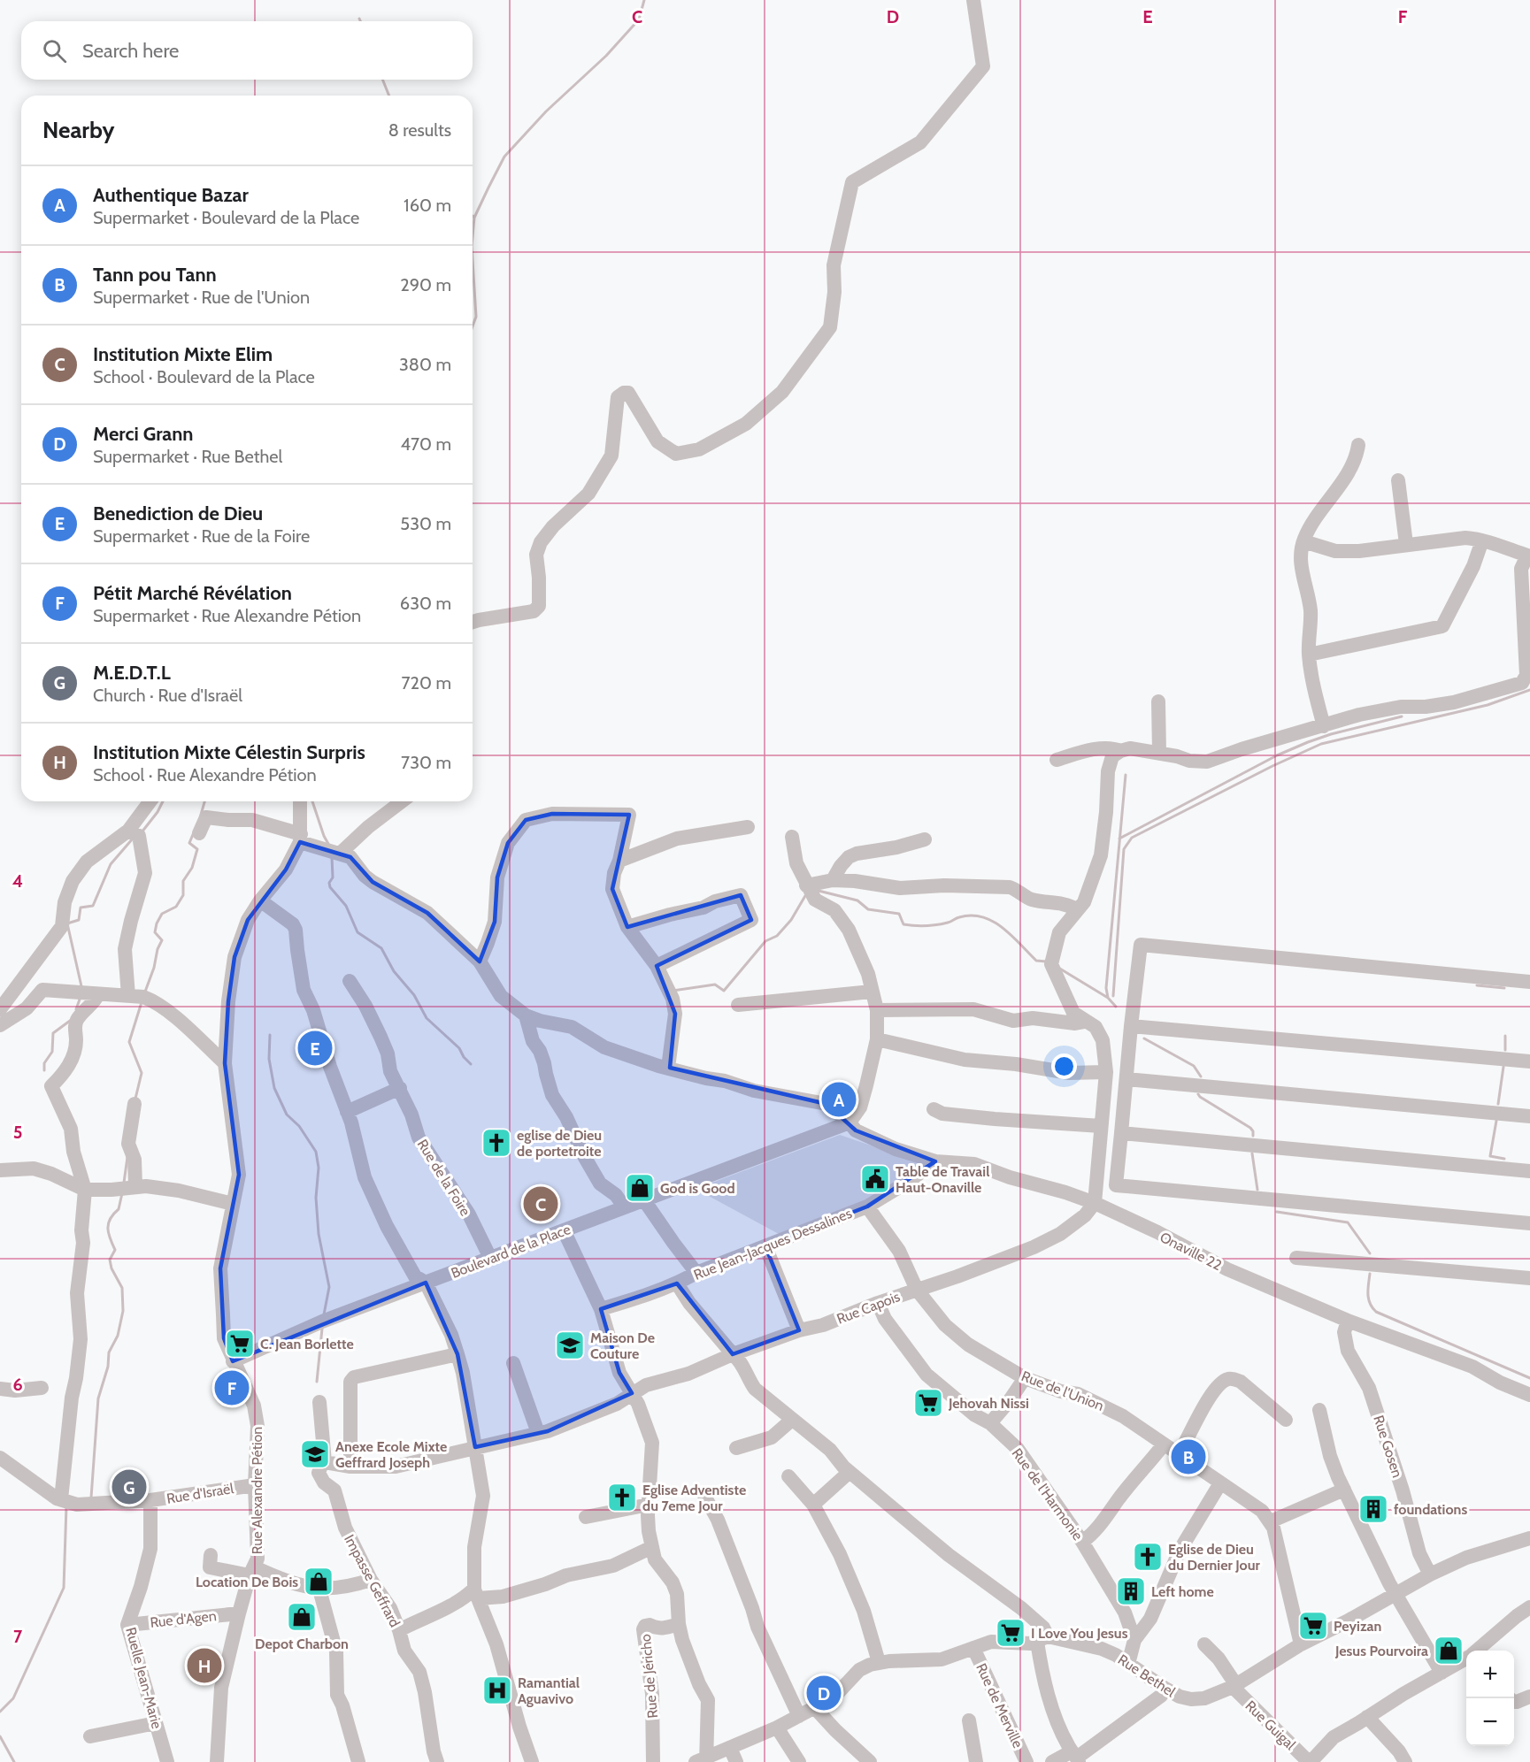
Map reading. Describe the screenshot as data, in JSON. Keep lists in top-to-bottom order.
{
  "streets": {
    "street": [
      "Rue de la Foire",
      "Rue Jean-Jacques Dessalines",
      "Boulevard de la Place",
      "Onaville 22",
      "Rue Capois",
      "Rue de l'Union",
      "Rue Gosen",
      "Rue Alexandre Pétion",
      "Rue d'Israël",
      "Rue de l'Harmonie",
      "Impasse Geffrard",
      "Rue d'Agen",
      "Rue Bethel",
      "Rue de Jéricho",
      "Ruelle Jean-Marie",
      "Rue de Merville",
      "Rue Guigal"
    ]
  },
  "crossings": [
    ["Rue de la Foire", "Boulevard de la Place"],
    ["Rue Jean-Jacques Dessalines", "Onaville 22"],
    ["Rue Jean-Jacques Dessalines", "Rue de l'Union"],
    ["Boulevard de la Place", "Onaville 22"],
    ["Boulevard de la Place", "Rue Alexandre Pétion"],
    ["Onaville 22", "Rue Capois"],
    ["Onaville 22", "Rue Gosen"],
    ["Rue Capois", "Rue de l'Union"],
    ["Rue Capois", "Rue de l'Harmonie"],
    ["Rue Capois", "Impasse Geffrard"],
    ["Rue Gosen", "Rue Bethel"],
    ["Rue Alexandre Pétion", "Rue d'Israël"],
    ["Rue Alexandre Pétion", "Rue d'Agen"],
    ["Rue d'Israël", "Ruelle Jean-Marie"],
    ["Rue d'Agen", "Ruelle Jean-Marie"],
    ["Rue Bethel", "Rue de Merville"],
    ["Rue Bethel", "Rue Guigal"]
  ],
  "places": {
    "church": ["eglise de Dieu de portetroite", "Eglise Adventiste du 7eme Jour", "Eglise de Dieu du Dernier Jour"],
    "public building": ["Table de Travail Haut-Onaville"],
    "shop": [
      "God is Good",
      "Location De Bois",
      "Depot Charbon",
      "Jesus Pourvoira"
    ],
    "supermarket": [
      "C. Jean Borlette",
      "Jehovah Nissi",
      "Peyizan",
      "I Love You Jesus"
    ],
    "school or university": ["Maison De Couture", "Anexe Ecole Mixte Geffrard Joseph"],
    "building": ["foundations", "Left home"],
    "hospital": ["Ramantial Aguavivo"]
  },
  "page": {
    "search": "Search here",
    "heading": ["Nearby", "8 results"],
    "list": [
      {
        "mark": "A",
        "name": "Authentique Bazar",
        "note": "Supermarket · Boulevard de la Place",
        "value": "160 m"
      },
      {
        "mark": "B",
        "name": "Tann pou Tann",
        "note": "Supermarket · Rue de l'Union",
        "value": "290 m"
      },
      {
        "mark": "C",
        "name": "Institution Mixte Elim",
        "note": "School · Boulevard de la Place",
        "value": "380 m"
      },
      {
        "mark": "D",
        "name": "Merci Grann",
        "note": "Supermarket · Rue Bethel",
        "value": "470 m"
      },
      {
        "mark": "E",
        "name": "Benediction de Dieu",
        "note": "Supermarket · Rue de la Foire",
        "value": "530 m"
      },
      {
        "mark": "F",
        "name": "Pétit Marché Révélation",
        "note": "Supermarket · Rue Alexandre Pétion",
        "value": "630 m"
      },
      {
        "mark": "G",
        "name": "M.E.D.T.L",
        "note": "Church · Rue d'Israël",
        "value": "720 m"
      },
      {
        "mark": "H",
        "name": "Institution Mixte Célestin Surpris",
        "note": "School · Rue Alexandre Pétion",
        "value": "730 m"
      }
    ],
    "pins": [
      "E",
      "A",
      "C",
      "F",
      "B",
      "G",
      "H",
      "D"
    ],
    "map_buttons": ["+", "−"]
  },
  "grid": {
    "columns": [
      "C",
      "D",
      "E",
      "F"
    ],
    "rows": [
      "4",
      "5",
      "6",
      "7"
    ]
  }
}
